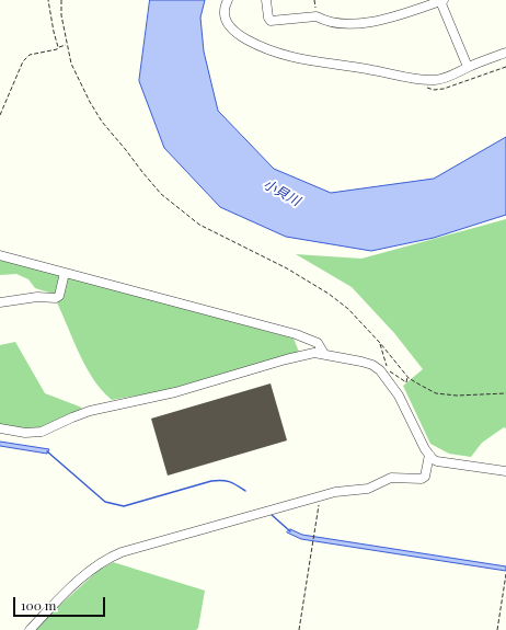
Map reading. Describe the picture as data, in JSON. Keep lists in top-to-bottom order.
{
  "water": ["小貝川"],
  "scale_bar": "100 m"
}
